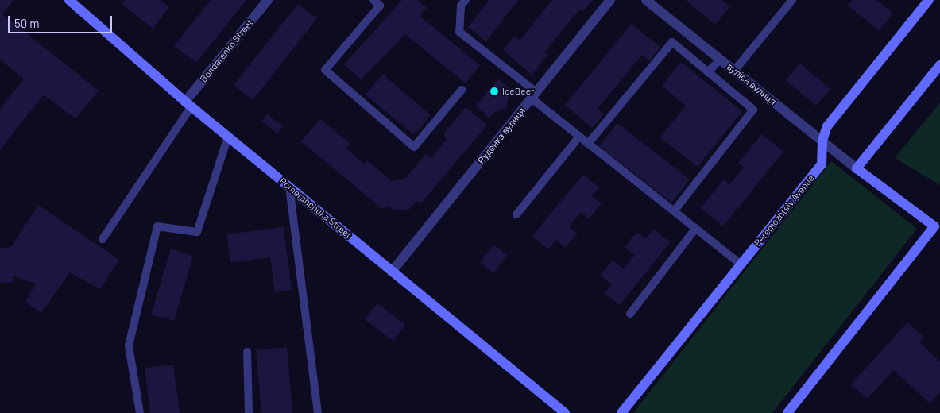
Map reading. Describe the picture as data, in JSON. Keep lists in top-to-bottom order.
{
  "streets": {
    "street": [
      "Bondarenko Street",
      "вуліса вулиця",
      "Руденка вулиця",
      "Pomeranchuka Street",
      "Peremozhtsiv Avenue"
    ]
  },
  "crossings": [
    ["Bondarenko Street", "Pomeranchuka Street"],
    ["вуліса вулиця", "Peremozhtsiv Avenue"],
    ["Руденка вулиця", "Pomeranchuka Street"]
  ],
  "places": ["IceBeer"],
  "scale_bar": "50 m"
}
